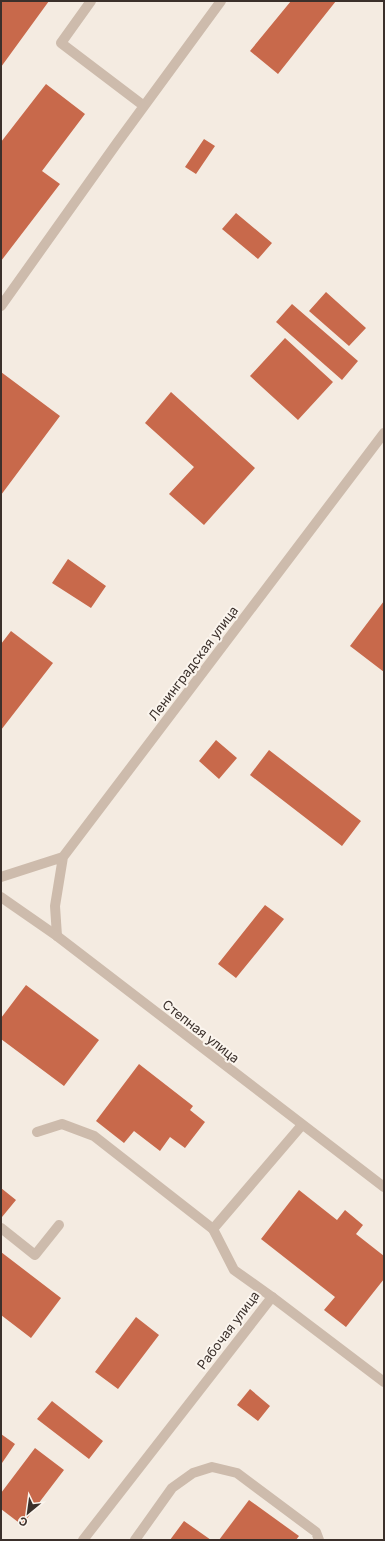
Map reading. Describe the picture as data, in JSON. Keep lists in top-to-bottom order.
{
  "streets": {
    "street": ["Ленинградская улица", "Степная улица", "Рабочая улица"]
  },
  "north": "bottom left"
}
